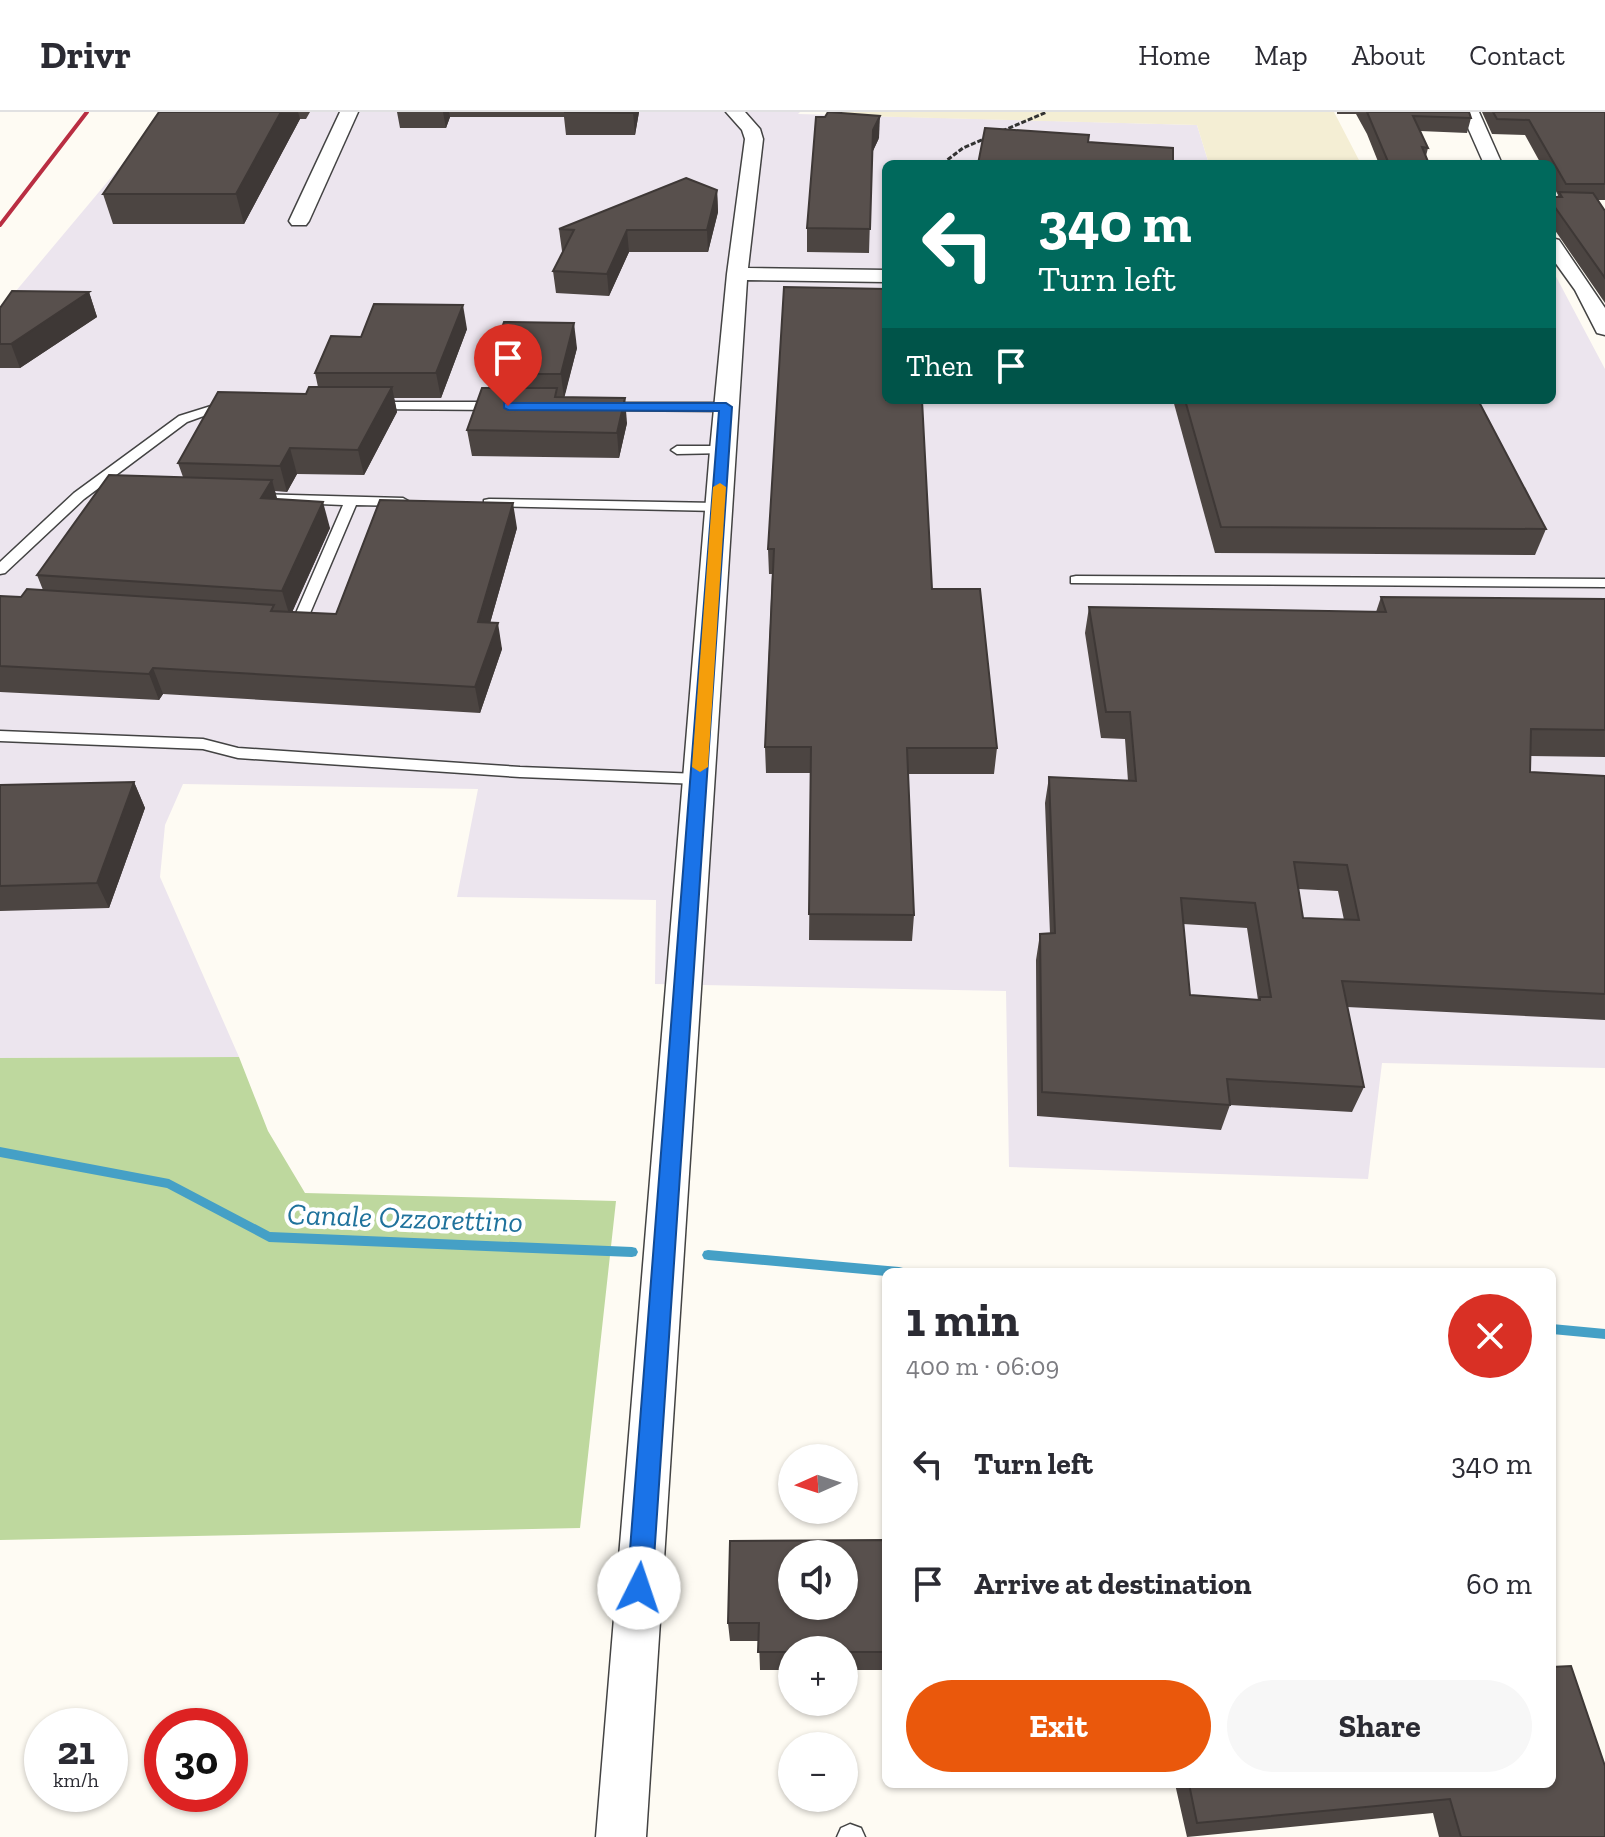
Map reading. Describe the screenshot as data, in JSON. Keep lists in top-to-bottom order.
{
  "water": ["Canale Ozzorettino"],
  "north": "left",
  "page": {
    "header": "Drivr",
    "nav": [
      "Home",
      "Map",
      "About",
      "Contact"
    ],
    "turn": ["340 m", "Turn left"],
    "then": "Then",
    "heading": ["1 min", "400 m · 06:09"],
    "list": [
      {
        "name": "Turn left",
        "value": "340 m"
      },
      {
        "name": "Arrive at destination",
        "value": "60 m"
      }
    ],
    "map_buttons": ["+", "−"],
    "buttons": ["Exit", "Share"],
    "speed": "21 km/h",
    "limit": "30"
  }
}
